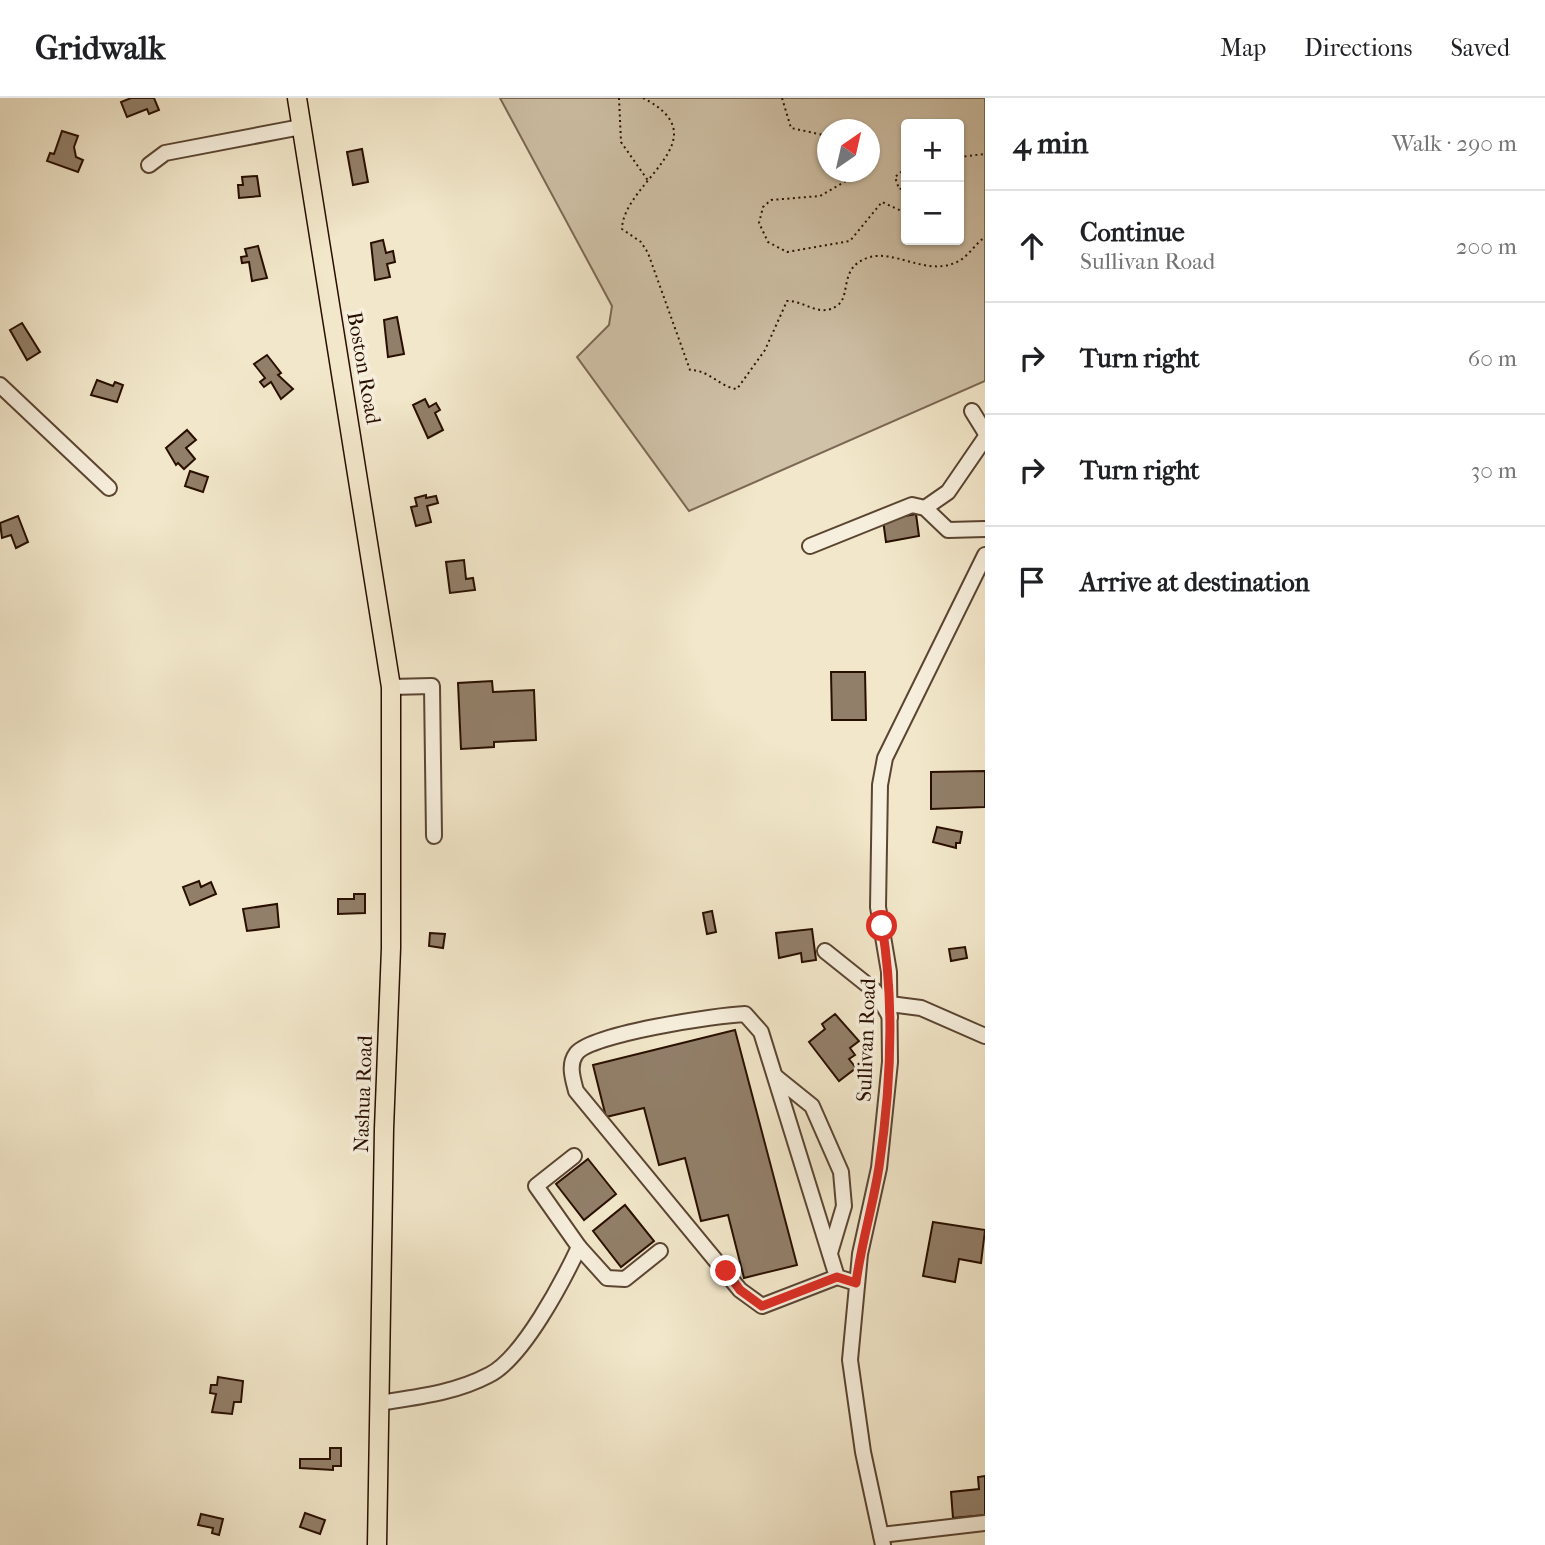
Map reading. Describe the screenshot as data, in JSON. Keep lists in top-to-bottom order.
{
  "streets": {
    "main road": ["Boston Road", "Nashua Road"],
    "street": ["Sullivan Road"]
  },
  "crossings": [
    ["Boston Road", "Nashua Road"]
  ],
  "north": "top right",
  "page": {
    "header": "Gridwalk",
    "nav": ["Map", "Directions", "Saved"],
    "heading": ["4 min", "Walk · 290 m"],
    "map_buttons": ["+", "−"],
    "list": [
      ["Continue", "Sullivan Road", "200 m"],
      ["Turn right", "60 m"],
      ["Turn right", "30 m"],
      "Arrive at destination"
    ]
  }
}
